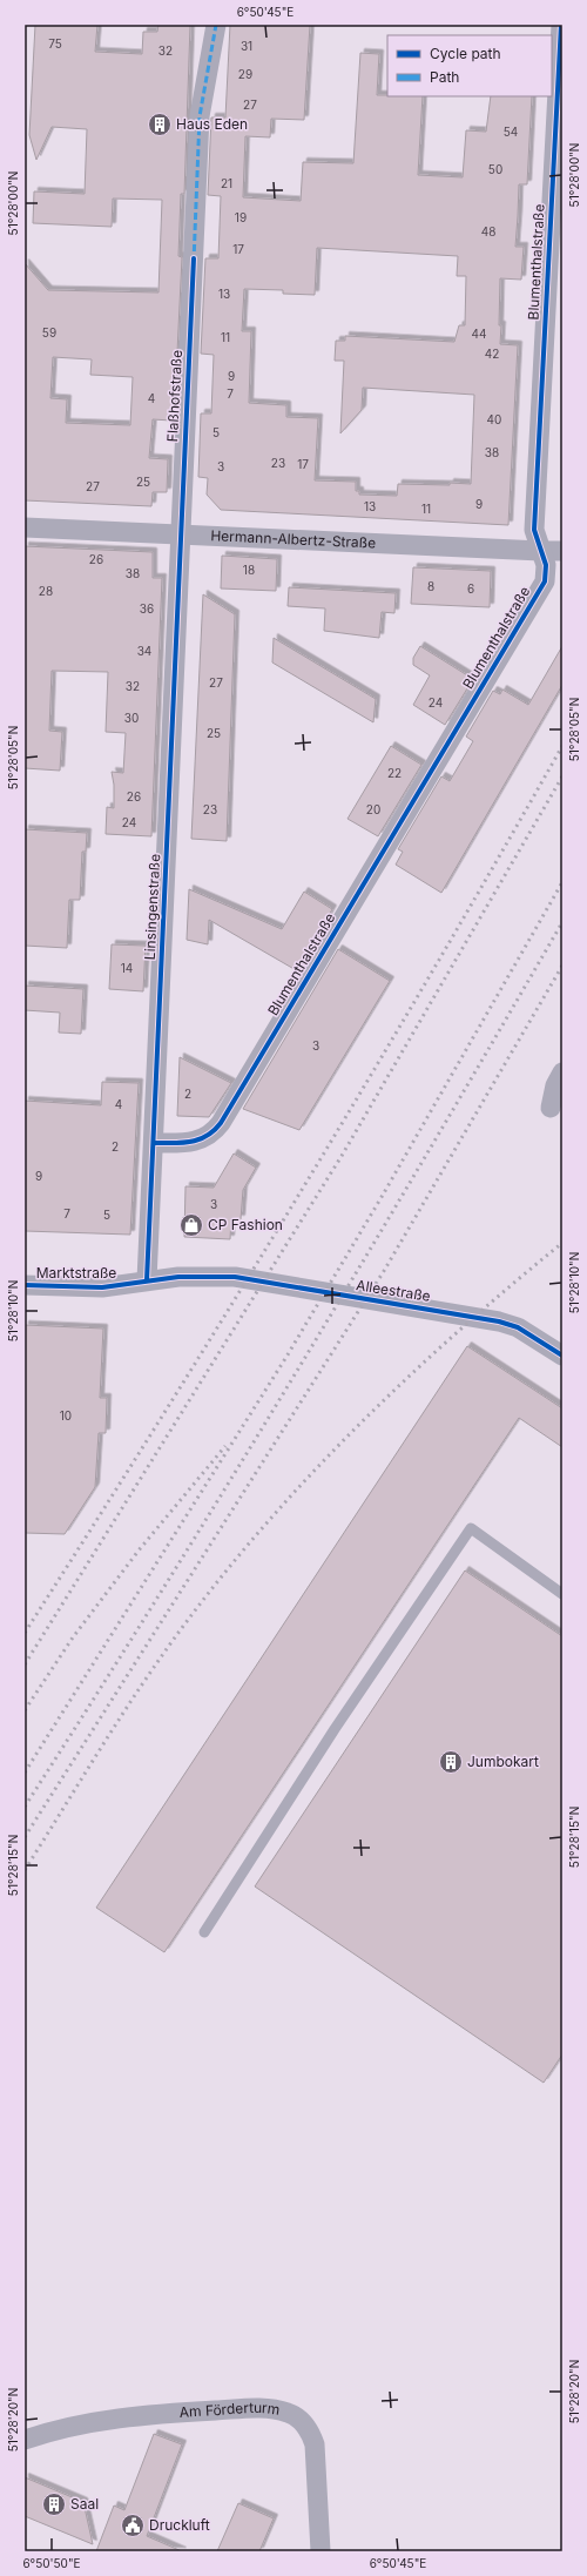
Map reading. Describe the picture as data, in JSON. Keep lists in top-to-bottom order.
{
  "streets": {
    "street": [
      "Blumenthalstraße",
      "Flaßhofstraße",
      "Hermann-Albertz-Straße",
      "Linsingenstraße",
      "Marktstraße",
      "Alleestraße",
      "Am Förderturm"
    ]
  },
  "crossings": [
    ["Blumenthalstraße", "Hermann-Albertz-Straße"],
    ["Blumenthalstraße", "Linsingenstraße"],
    ["Flaßhofstraße", "Hermann-Albertz-Straße"],
    ["Flaßhofstraße", "Linsingenstraße"],
    ["Hermann-Albertz-Straße", "Linsingenstraße"],
    ["Linsingenstraße", "Marktstraße"],
    ["Marktstraße", "Alleestraße"]
  ],
  "places": {
    "building": ["Haus Eden", "Jumbokart", "Saal"],
    "shop": ["CP Fashion"],
    "public building": ["Druckluft"]
  },
  "house_numbers": [
    "75",
    "31",
    "32",
    "29",
    "27",
    "54",
    "50",
    "21",
    "19",
    "48",
    "17",
    "13",
    "59",
    "44",
    "11",
    "42",
    "9",
    "7",
    "4",
    "40",
    "5",
    "38",
    "23",
    "17",
    "3",
    "25",
    "27",
    "9",
    "13",
    "11",
    "26",
    "18",
    "38",
    "8",
    "6",
    "28",
    "36",
    "34",
    "27",
    "32",
    "24",
    "30",
    "25",
    "22",
    "26",
    "23",
    "20",
    "24",
    "14",
    "3",
    "2",
    "4",
    "2",
    "9",
    "3",
    "7",
    "5",
    "10"
  ],
  "legend": ["Cycle path", "Path"],
  "coordinates": [
    "6°50'45\"E",
    "51°28'00\"N",
    "51°28'05\"N",
    "51°28'10\"N",
    "51°28'15\"N",
    "51°28'20\"N",
    "6°50'50\"E"
  ]
}
